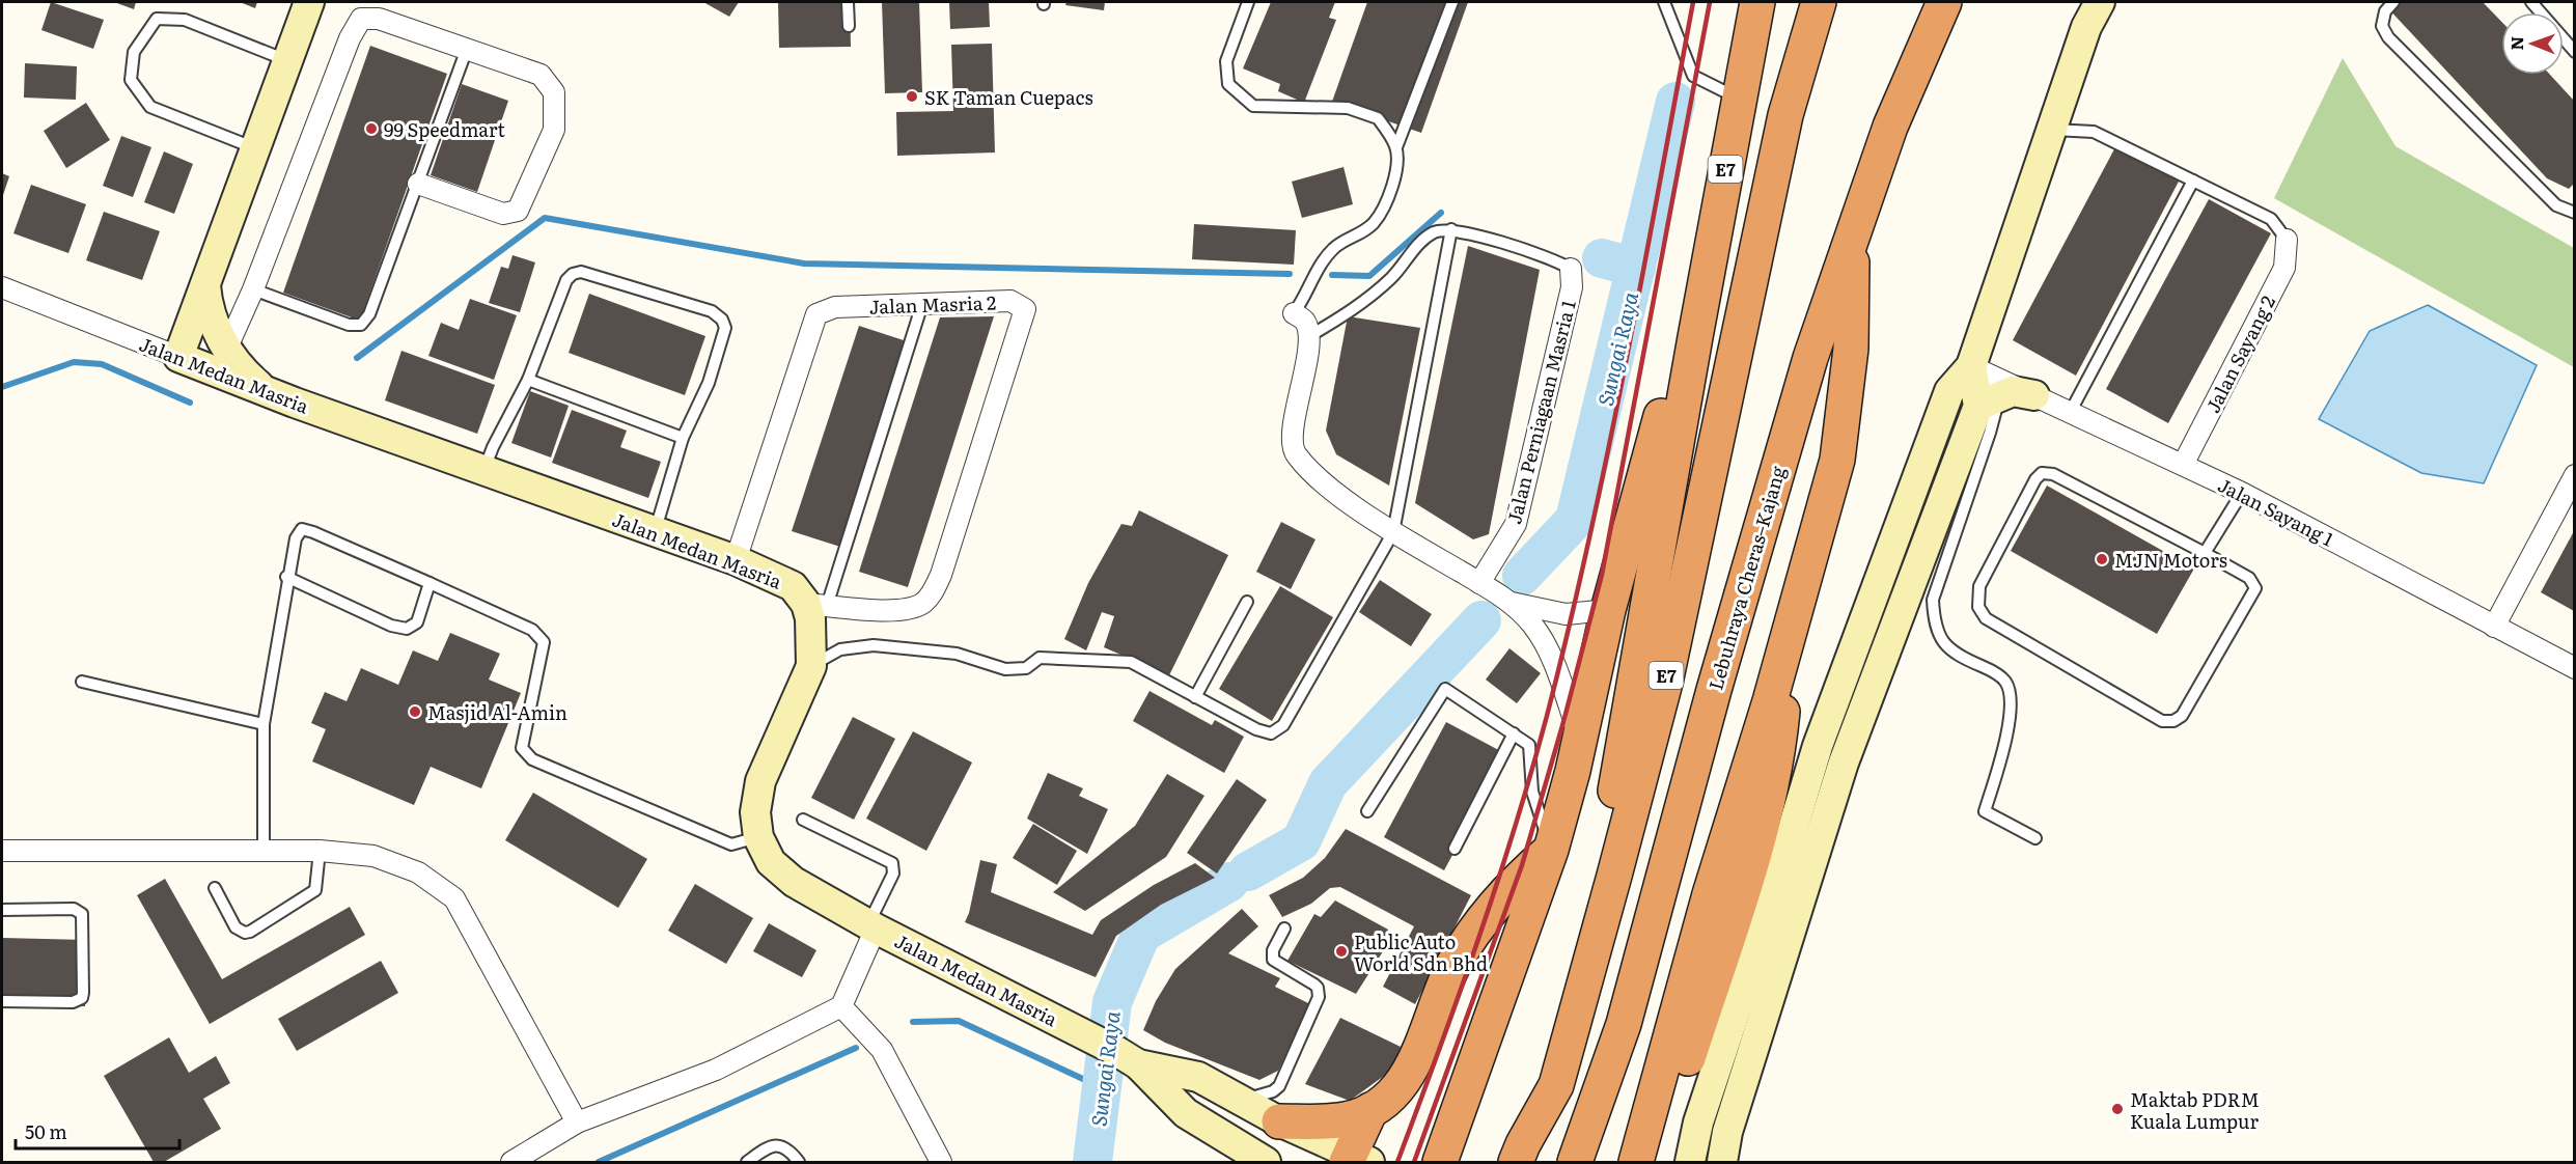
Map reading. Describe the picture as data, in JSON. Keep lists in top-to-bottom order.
{
  "streets": {
    "highway": ["E7", "Lebuhraya Cheras–Kajang"],
    "street": [
      "Jalan Masria 2",
      "Jalan Sayang 2",
      "Jalan Medan Masria",
      "Jalan Perniagaan Masria 1",
      "Jalan Sayang 1"
    ]
  },
  "crossings": [
    ["Jalan Masria 2", "Jalan Medan Masria"],
    ["Jalan Sayang 2", "Jalan Sayang 1"]
  ],
  "water": ["Sungai Raya"],
  "places": [
    "SK Taman Cuepacs",
    "99 Speedmart",
    "MJN Motors",
    "Masjid Al-Amin",
    "Public Auto World Sdn Bhd",
    "Maktab PDRM Kuala Lumpur"
  ],
  "scale_bar": "50 m",
  "north": "left"
}
